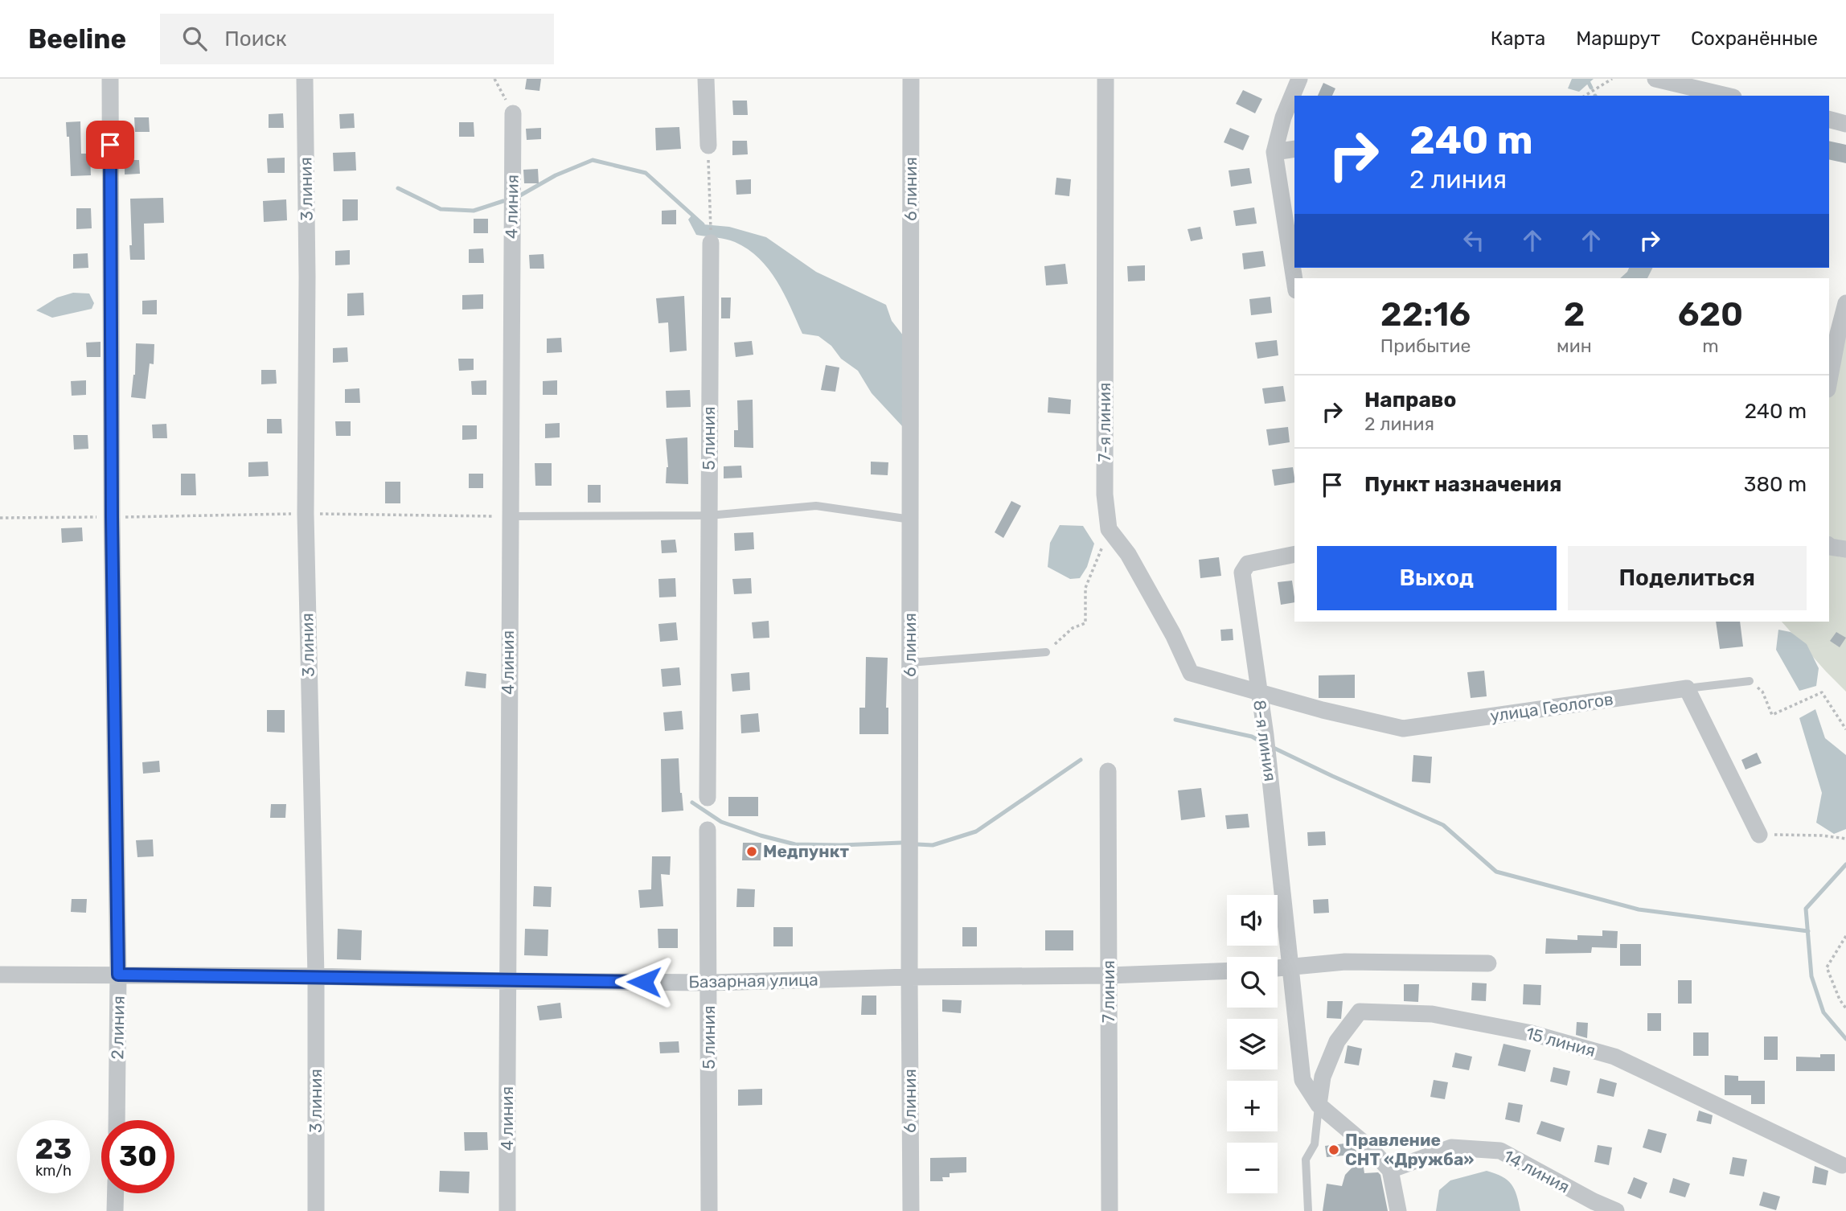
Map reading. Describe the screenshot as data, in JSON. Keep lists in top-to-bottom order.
{
  "streets": {
    "street": [
      "3 линия",
      "6 линия",
      "4 линия",
      "7-я линия",
      "5 линия",
      "улица Геологов",
      "8-я линия",
      "Базарная улица",
      "7 линия",
      "2 линия",
      "15 линия",
      "14 линия"
    ]
  },
  "crossings": [
    ["3 линия", "Базарная улица"],
    ["6 линия", "Базарная улица"],
    ["4 линия", "Базарная улица"],
    ["7-я линия", "улица Геологов"],
    ["7-я линия", "8-я линия"],
    ["5 линия", "Базарная улица"],
    ["улица Геологов", "8-я линия"],
    ["8-я линия", "15 линия"],
    ["8-я линия", "14 линия"],
    ["Базарная улица", "7 линия"],
    ["Базарная улица", "2 линия"]
  ],
  "places": ["Медпункт", "Правление СНТ «Дружба»"],
  "page": {
    "header": "Beeline",
    "search": "Поиск",
    "nav": ["Карта", "Маршрут", "Сохранённые"],
    "turn": ["240 m", "2 линия"],
    "eta": [
      "22:16",
      "Прибытие",
      "2",
      "мин",
      "620",
      "m"
    ],
    "list": [
      {
        "name": "Направо",
        "note": "2 линия",
        "value": "240 m"
      },
      {
        "name": "Пункт назначения",
        "value": "380 m"
      }
    ],
    "buttons": ["Выход", "Поделиться"],
    "map_buttons": ["+", "−"],
    "speed": "23 km/h",
    "limit": "30"
  }
}
